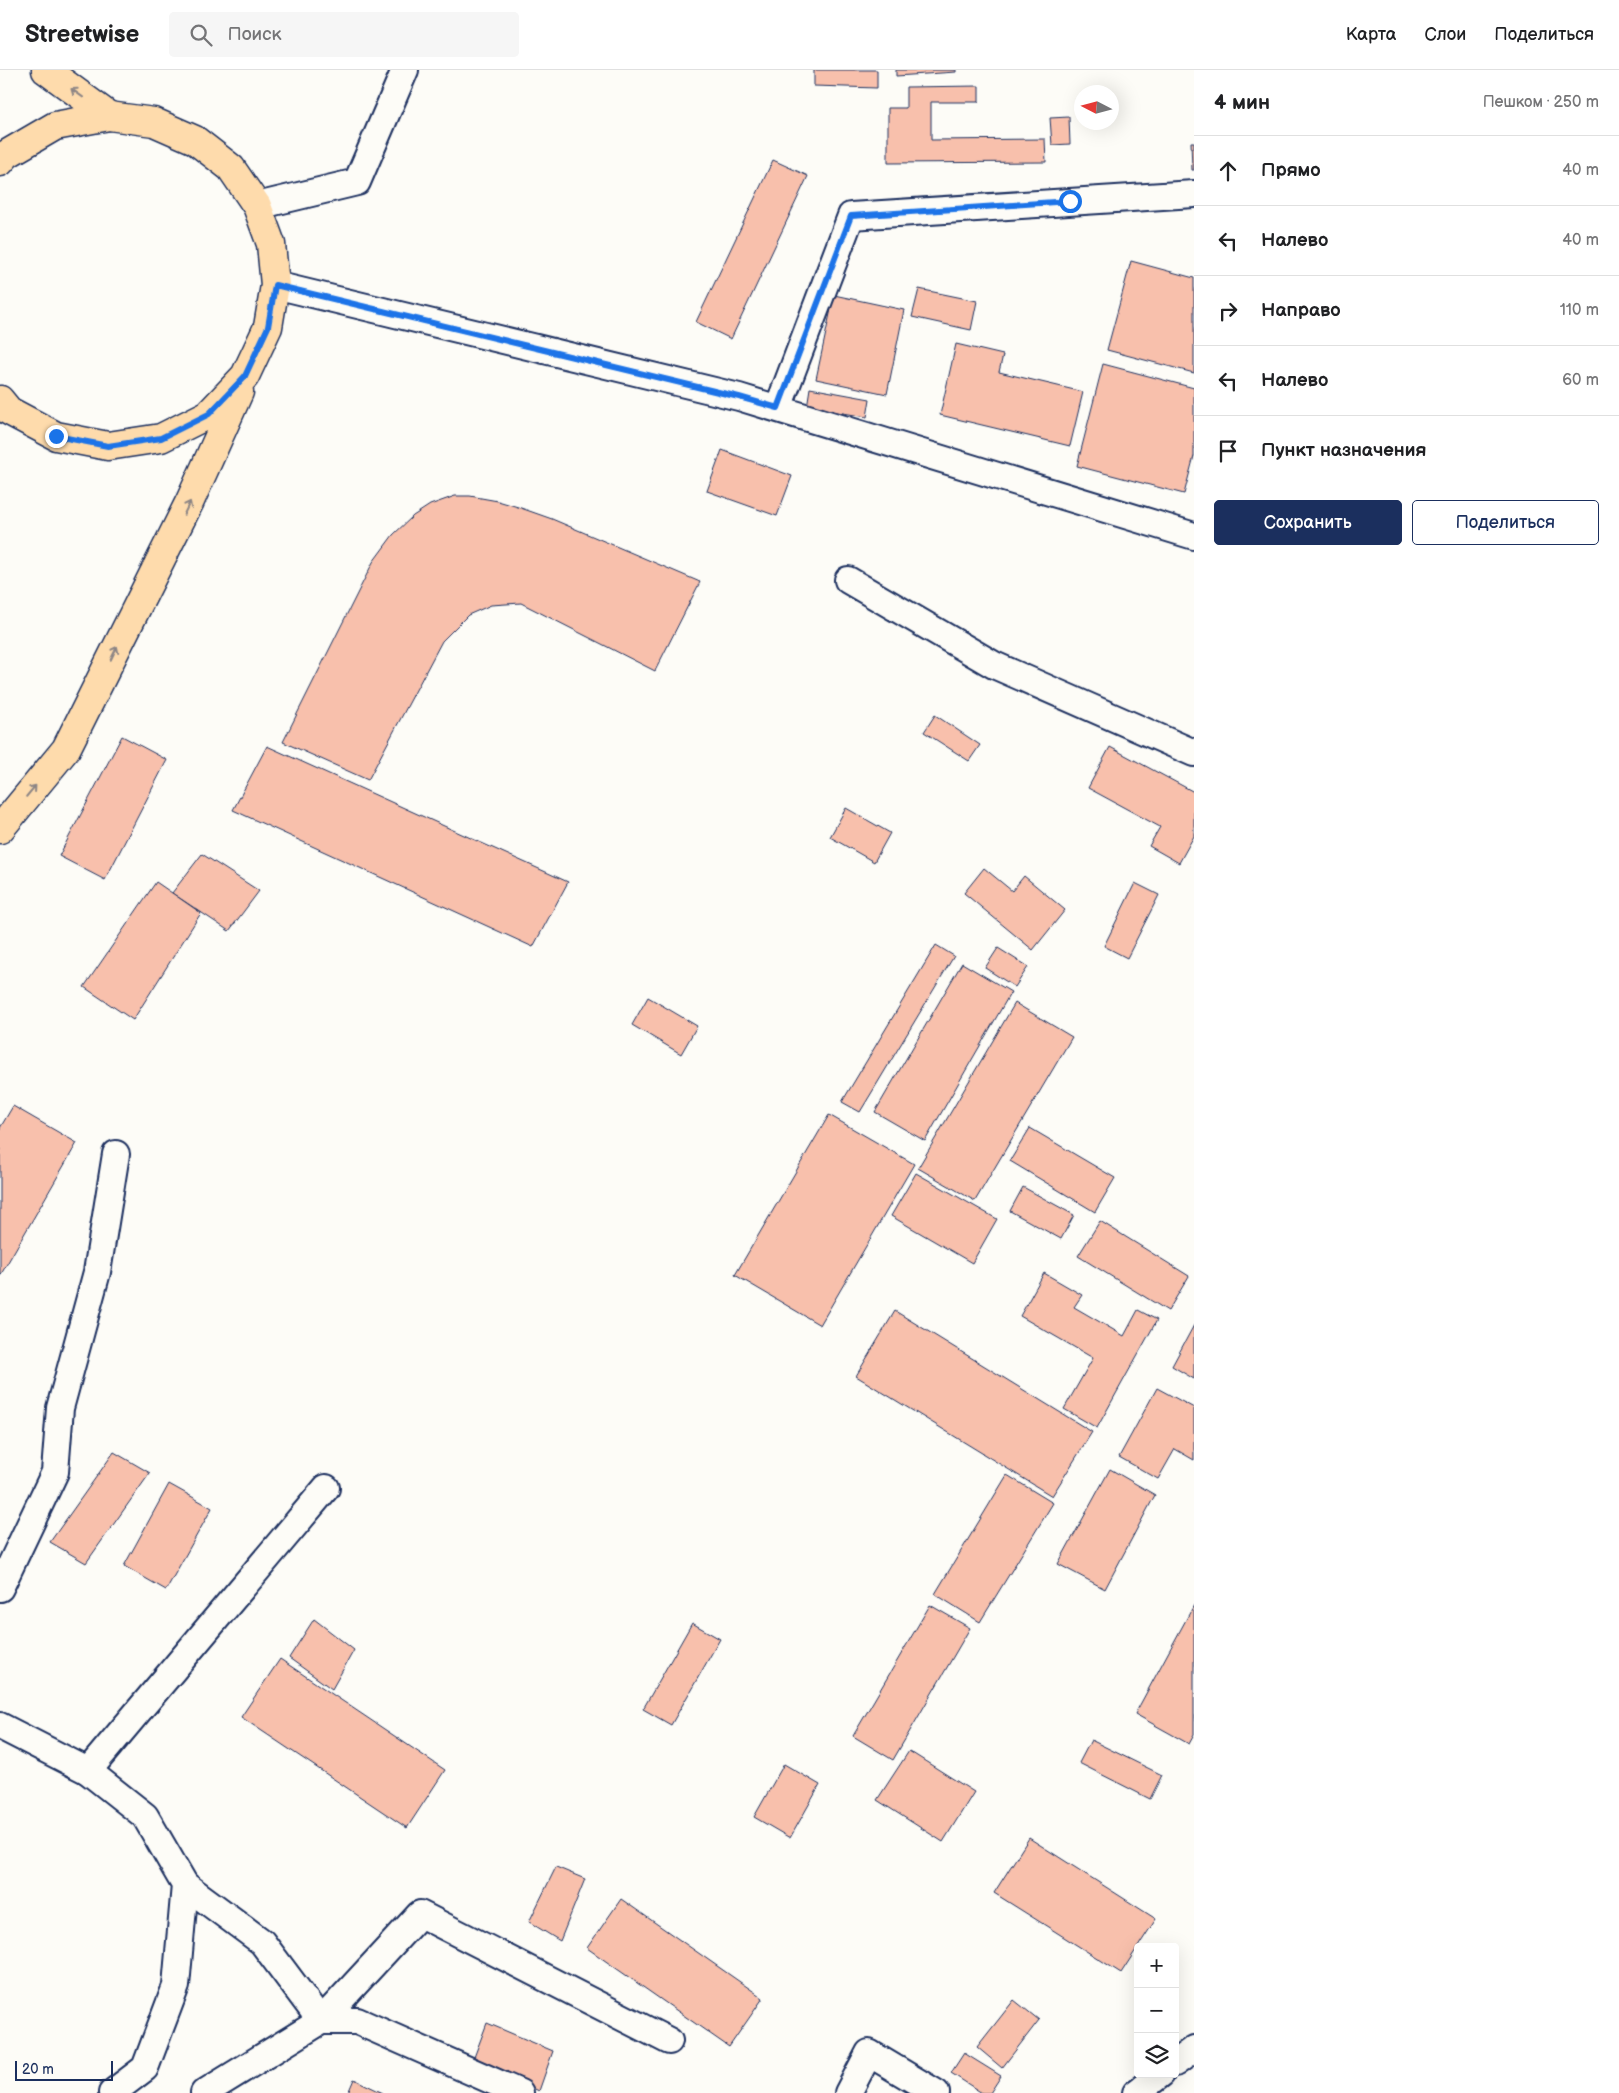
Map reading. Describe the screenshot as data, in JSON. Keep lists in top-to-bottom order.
{
  "scale_bar": "20 m",
  "north": "left",
  "page": {
    "header": "Streetwise",
    "search": "Поиск",
    "nav": ["Карта", "Слои", "Поделиться"],
    "heading": ["4 мин", "Пешком · 250 m"],
    "list": [
      ["Прямо", "40 m"],
      ["Налево", "40 m"],
      ["Направо", "110 m"],
      ["Налево", "60 m"],
      "Пункт назначения"
    ],
    "buttons": ["Сохранить", "Поделиться"],
    "map_buttons": ["+", "−"],
    "scale": "20 m"
  }
}
